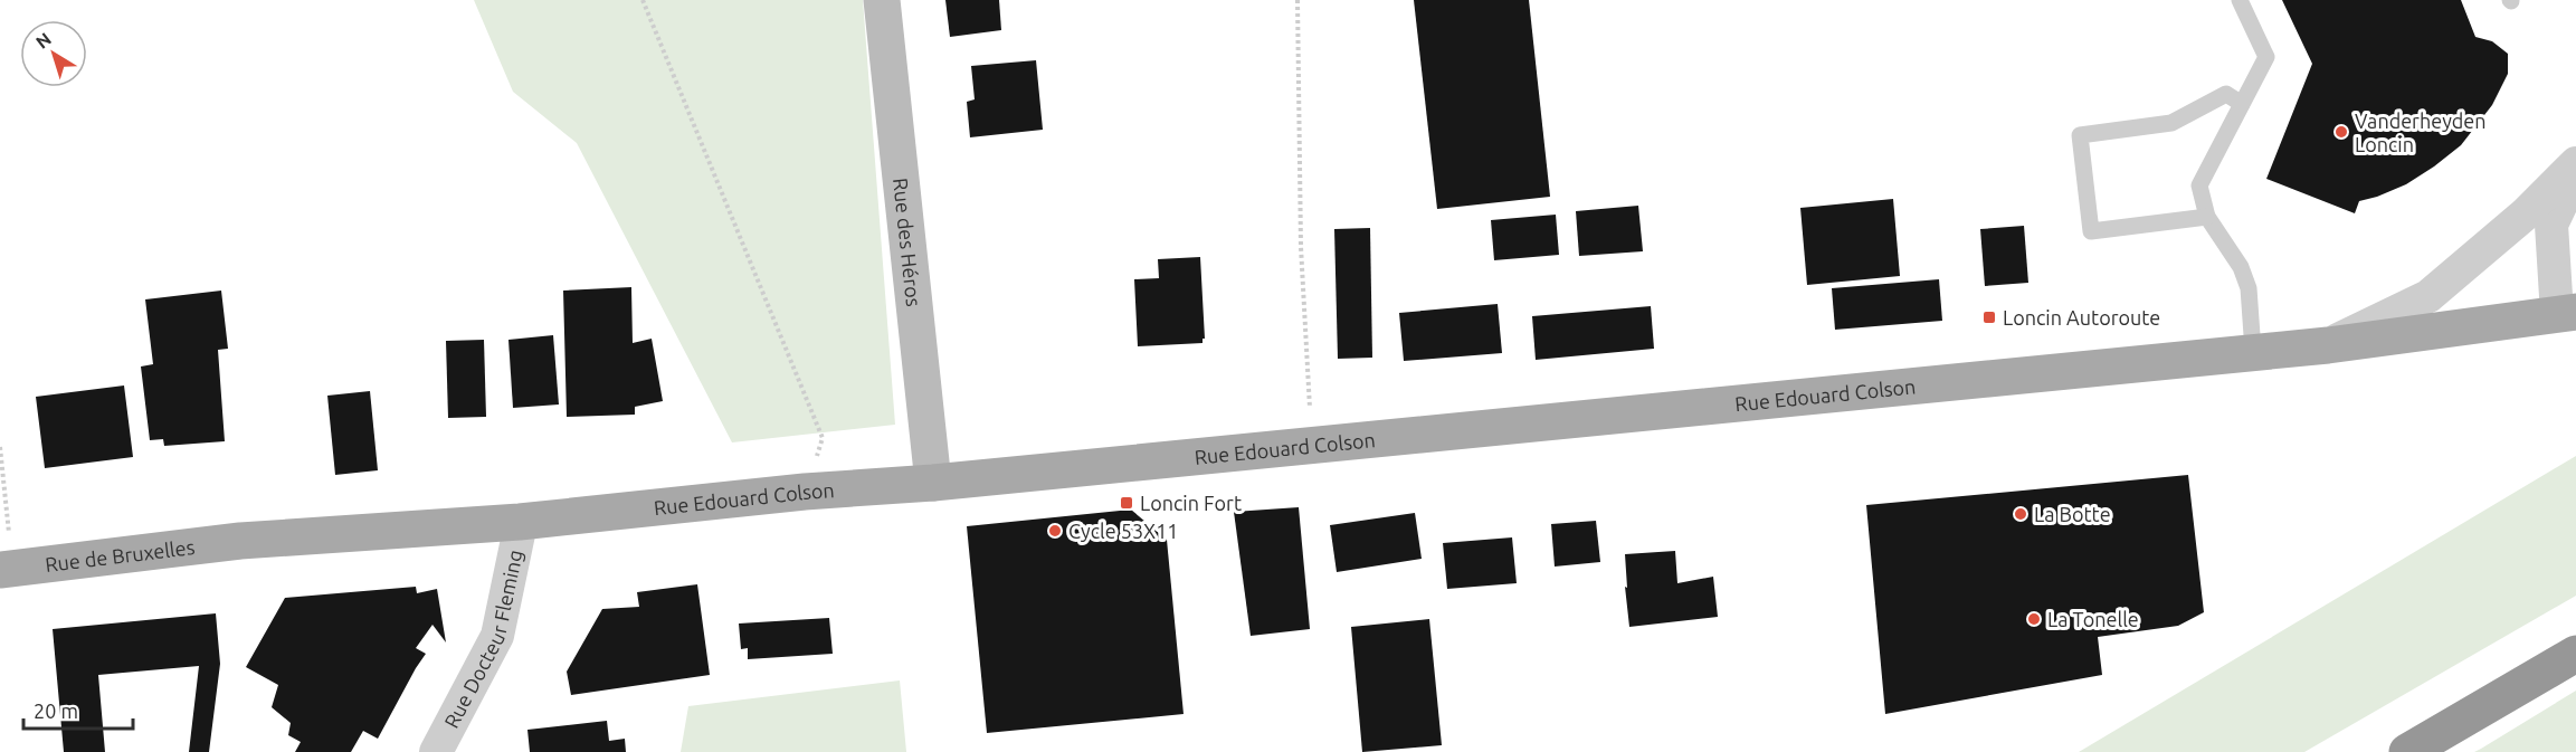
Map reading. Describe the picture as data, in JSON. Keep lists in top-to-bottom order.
{
  "streets": {
    "main road": ["Rue Edouard Colson", "Rue de Bruxelles"],
    "street": ["Rue des Héros", "Rue Docteur Fleming"]
  },
  "crossings": [
    ["Rue des Héros", "Rue Edouard Colson"],
    ["Rue Edouard Colson", "Rue de Bruxelles"],
    ["Rue Edouard Colson", "Rue Docteur Fleming"]
  ],
  "places": {
    "other": [
      "Vanderheyden Loncin",
      "La Botte",
      "Cycle 53X11",
      "La Tonelle"
    ],
    "transit": ["Loncin Autoroute", "Loncin Fort"]
  },
  "scale_bar": "20 m",
  "north": "top left"
}
